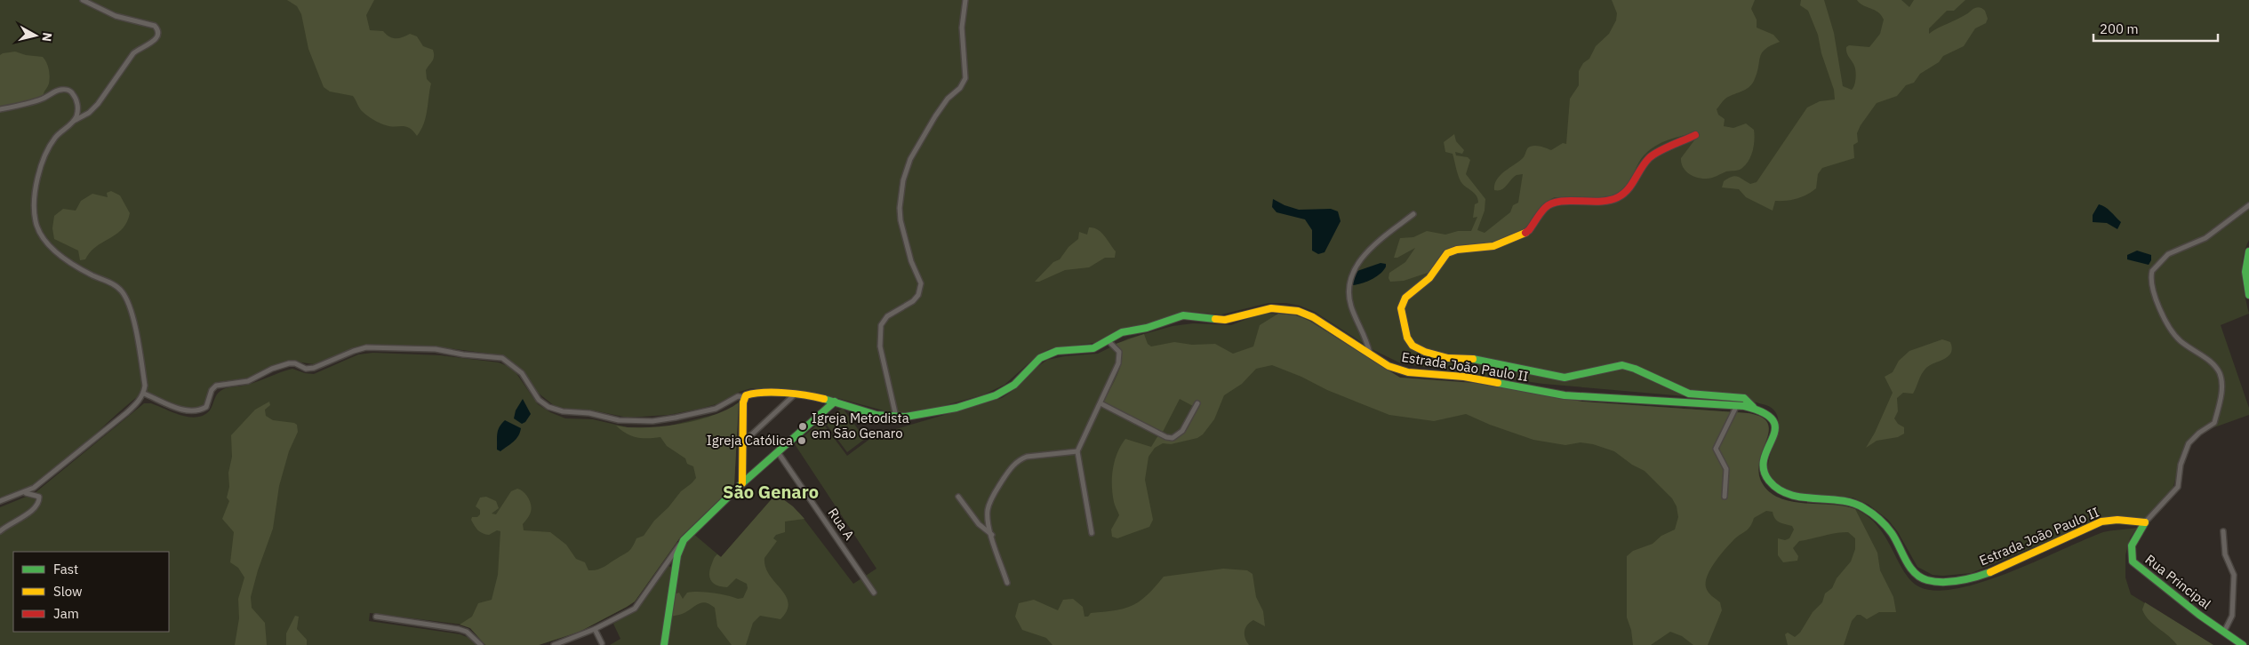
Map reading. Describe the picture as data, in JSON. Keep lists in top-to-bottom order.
{
  "streets": {
    "street": ["Estrada João Paulo II", "Rua A", "Rua Principal"]
  },
  "crossings": [
    ["Estrada João Paulo II", "Rua Principal"]
  ],
  "districts": ["São Genaro"],
  "places": ["Igreja Metodista em São Genaro", "Igreja Católica"],
  "legend": ["Fast", "Slow", "Jam"],
  "scale_bar": "200 m",
  "north": "right"
}
